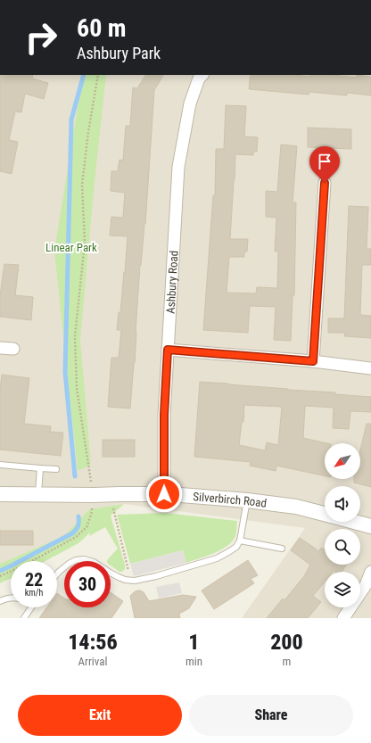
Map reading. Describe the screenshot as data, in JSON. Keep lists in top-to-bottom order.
{
  "streets": {
    "street": ["Ashbury Road", "Silverbirch Road"]
  },
  "crossings": [
    ["Ashbury Road", "Silverbirch Road"]
  ],
  "parks": ["Linear Park"],
  "north": "bottom left",
  "page": {
    "turn": ["60 m", "Ashbury Park"],
    "speed": "22 km/h",
    "limit": "30",
    "eta": [
      "14:56",
      "Arrival",
      "1",
      "min",
      "200",
      "m"
    ],
    "buttons": ["Exit", "Share"]
  }
}
